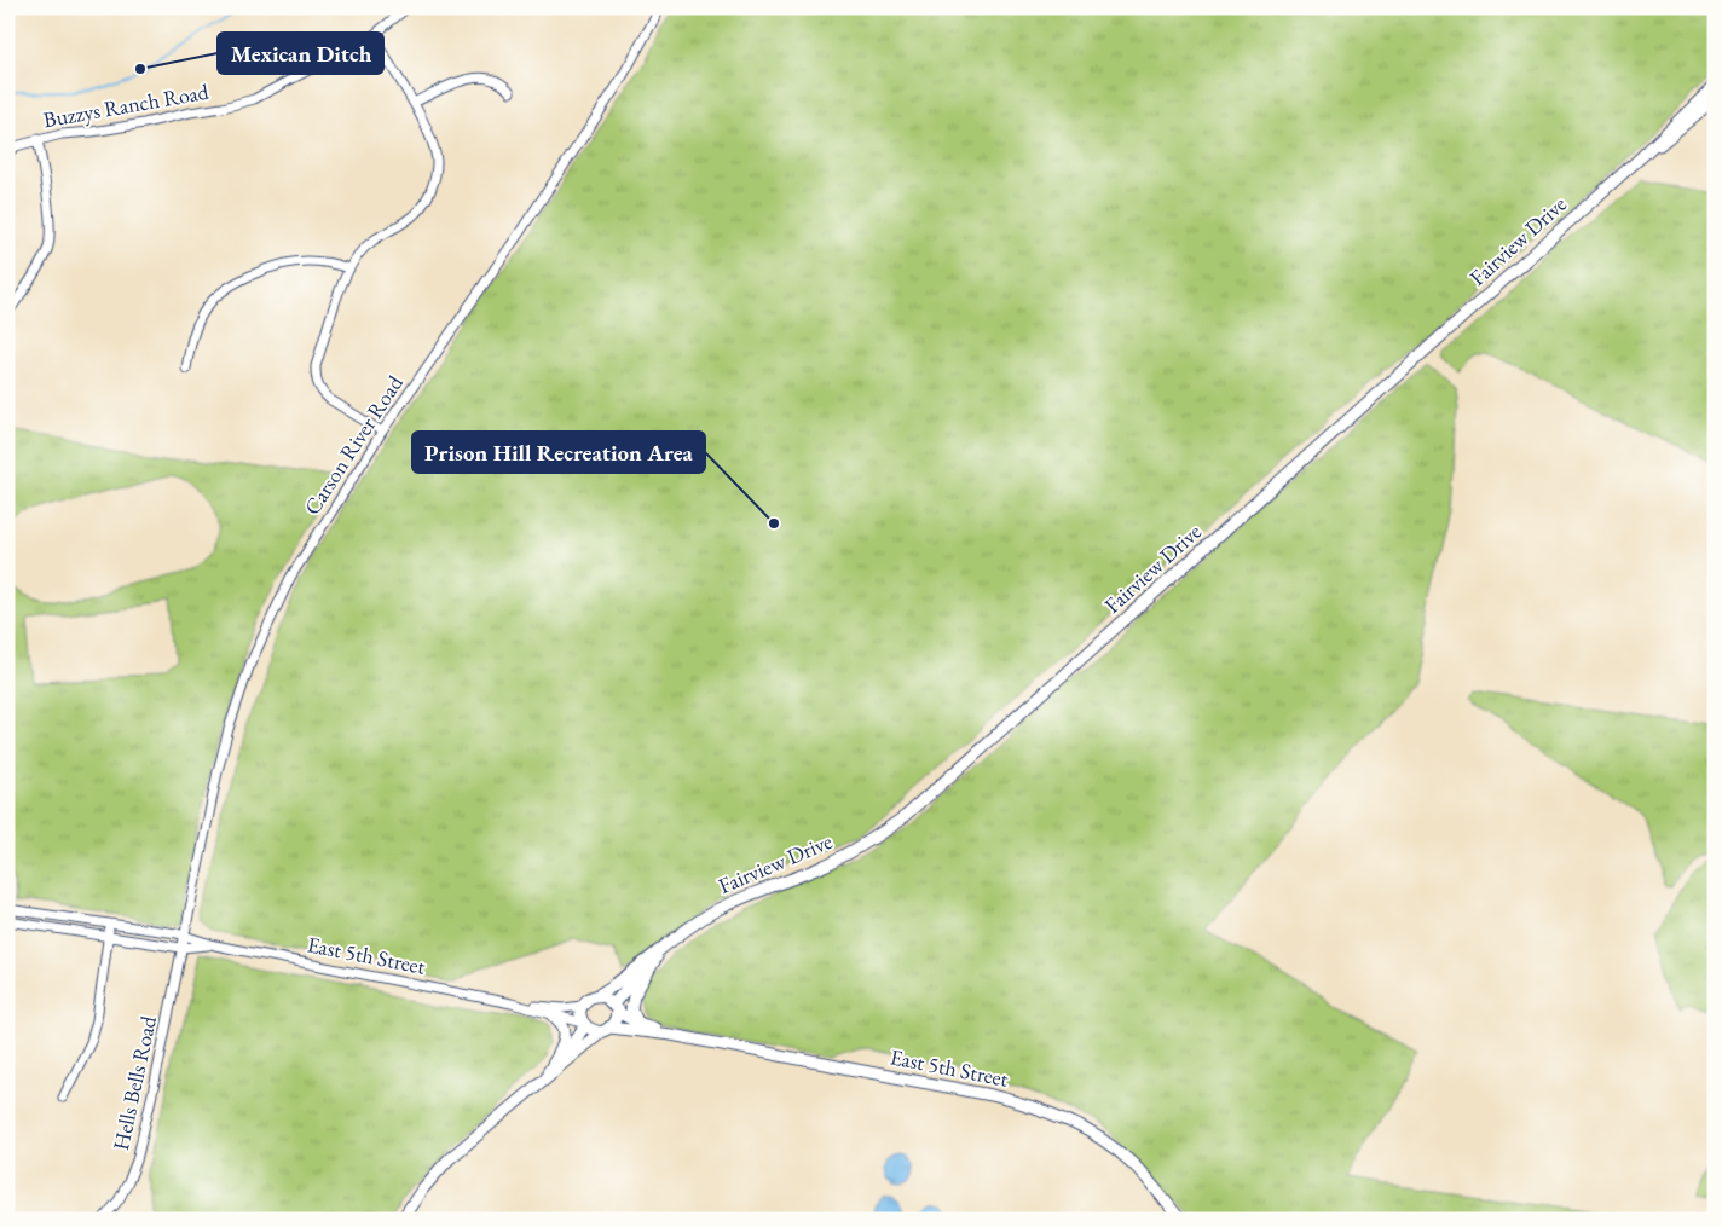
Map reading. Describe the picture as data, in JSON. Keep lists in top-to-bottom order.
{
  "streets": {
    "main road": ["Fairview Drive", "East 5th Street"],
    "street": ["Buzzys Ranch Road", "Carson River Road", "Hells Bells Road"]
  },
  "crossings": [
    ["Fairview Drive", "East 5th Street"],
    ["Carson River Road", "East 5th Street"],
    ["Carson River Road", "Hells Bells Road"],
    ["East 5th Street", "Hells Bells Road"]
  ],
  "places": ["Mexican Ditch", "Prison Hill Recreation Area"]
}
